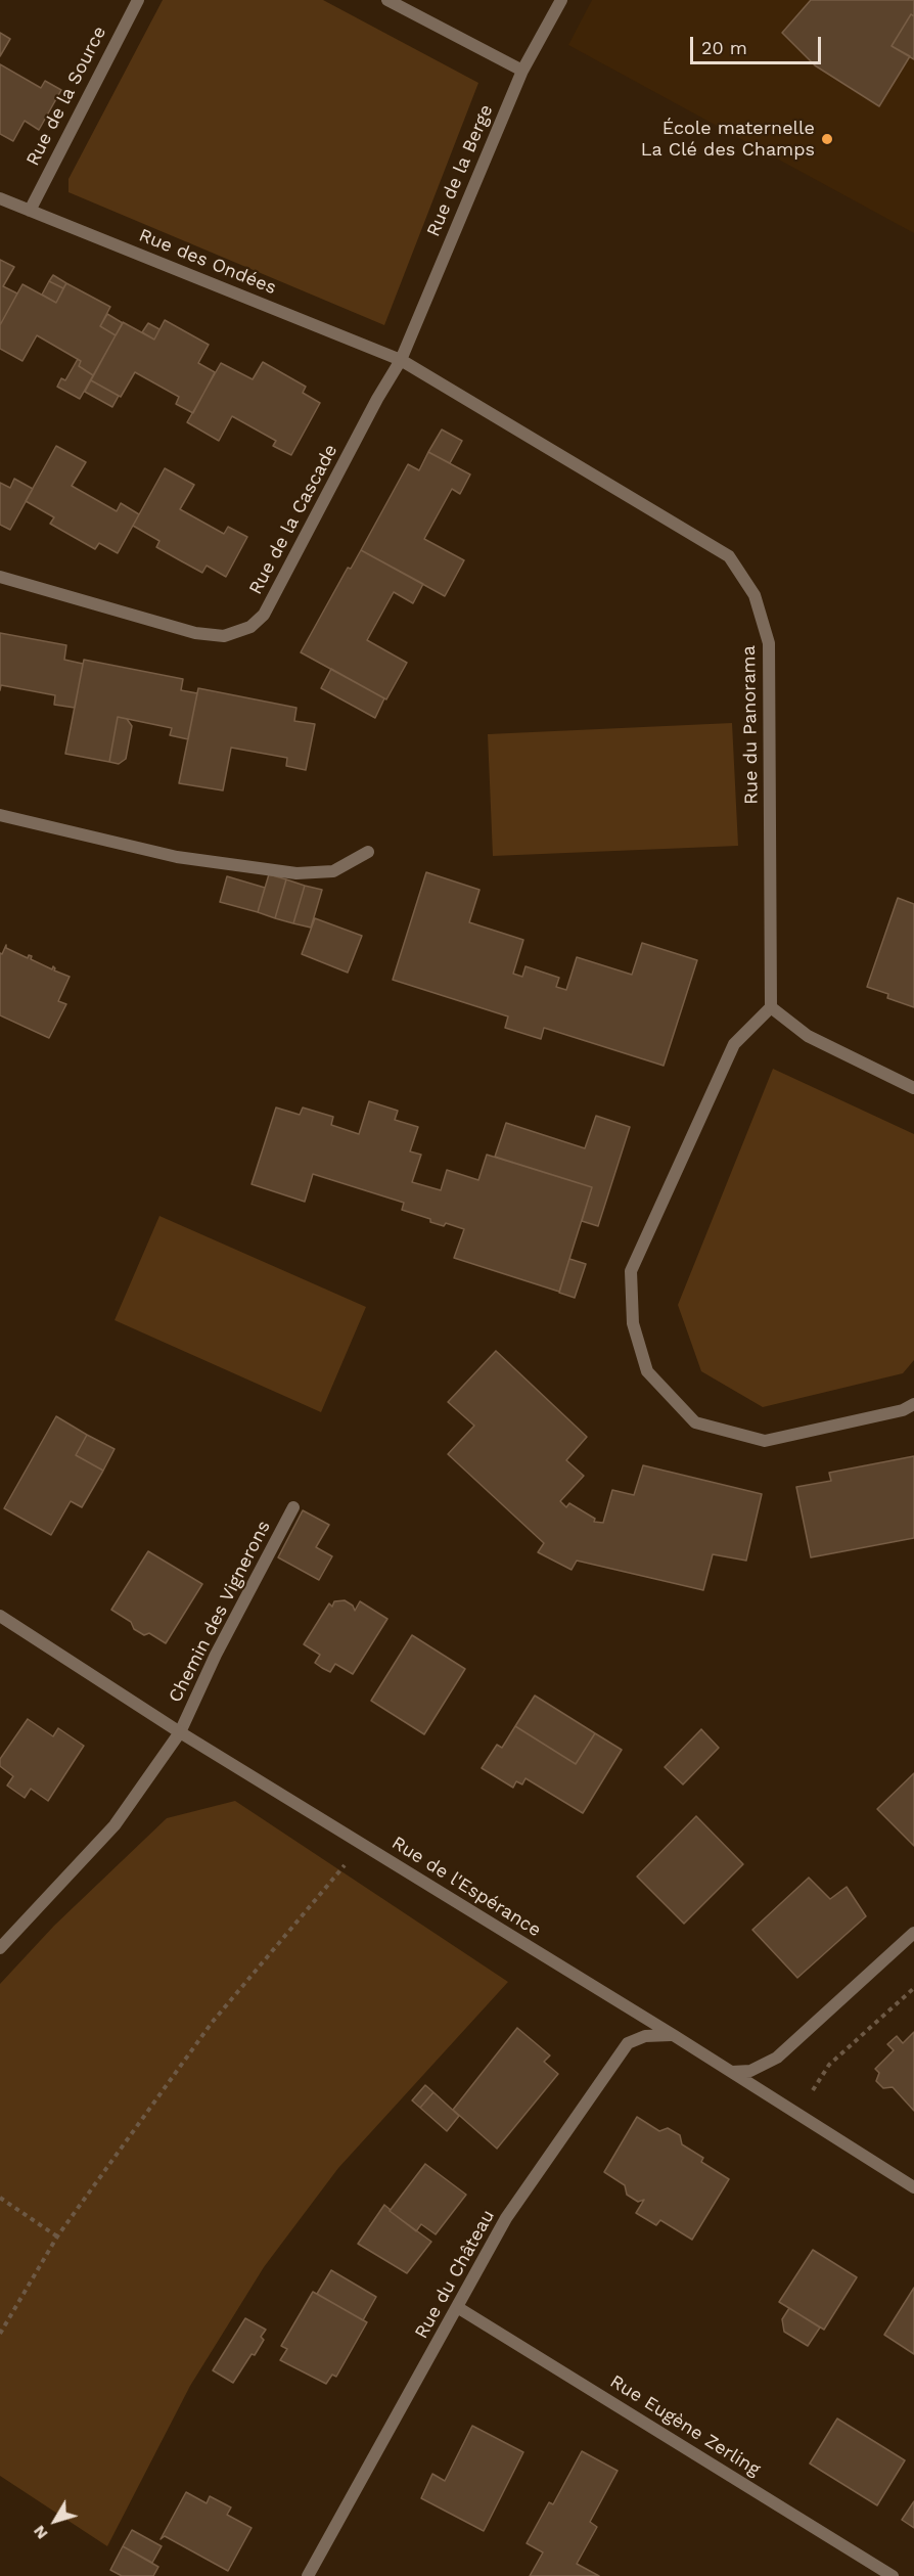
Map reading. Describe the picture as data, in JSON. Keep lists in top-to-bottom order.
{
  "streets": {
    "street": [
      "Rue de la Source",
      "Rue de la Berge",
      "Rue des Ondées",
      "Rue de la Cascade",
      "Rue du Panorama",
      "Chemin des Vignerons",
      "Rue de l'Espérance",
      "Rue du Château",
      "Rue Eugène Zerling"
    ]
  },
  "crossings": [
    ["Rue de la Source", "Rue des Ondées"],
    ["Rue de la Berge", "Rue des Ondées"],
    ["Rue de la Berge", "Rue de la Cascade"],
    ["Rue de la Berge", "Rue du Panorama"],
    ["Rue des Ondées", "Rue de la Cascade"],
    ["Rue des Ondées", "Rue du Panorama"],
    ["Rue de la Cascade", "Rue du Panorama"],
    ["Chemin des Vignerons", "Rue de l'Espérance"],
    ["Rue de l'Espérance", "Rue du Château"],
    ["Rue du Château", "Rue Eugène Zerling"]
  ],
  "places": ["École maternelle La Clé des Champs"],
  "scale_bar": "20 m",
  "north": "bottom left"
}
